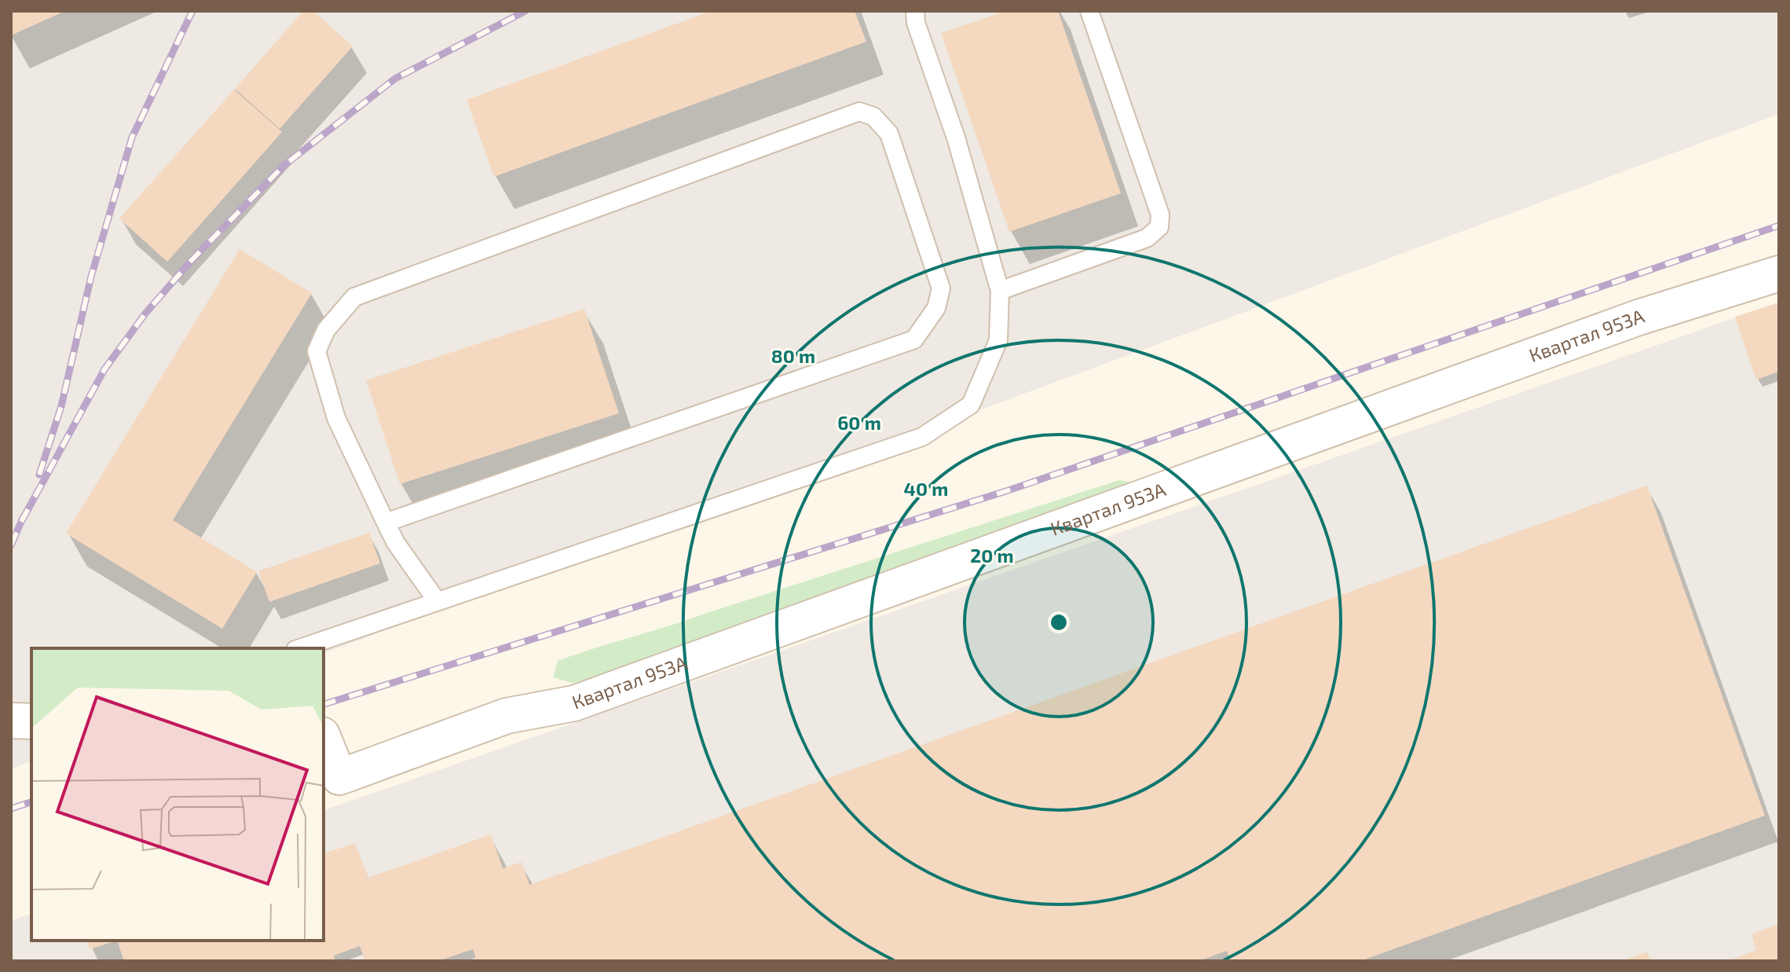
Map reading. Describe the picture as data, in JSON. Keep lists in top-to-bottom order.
{
  "streets": {
    "street": ["Квартал 953А"]
  },
  "rings": [
    "80 m",
    "60 m",
    "40 m",
    "20 m"
  ]
}
